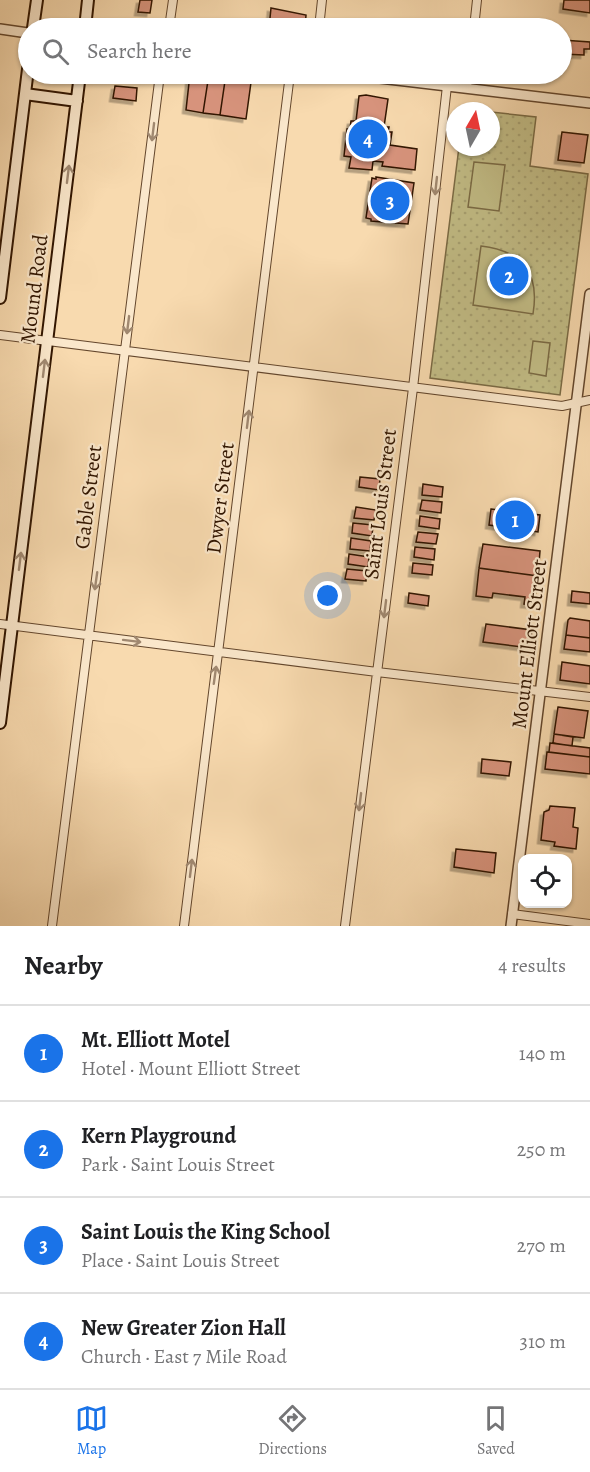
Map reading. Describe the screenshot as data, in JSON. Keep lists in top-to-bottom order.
{
  "streets": {
    "main road": ["Mound Road"],
    "street": [
      "Gable Street",
      "Dwyer Street",
      "Saint Louis Street",
      "Mount Elliott Street"
    ]
  },
  "one_way": ["Gable Street", "Dwyer Street", "Saint Louis Street"],
  "north": "top",
  "page": {
    "search": "Search here",
    "pins": [
      "4",
      "3",
      "2",
      "1"
    ],
    "heading": ["Nearby", "4 results"],
    "list": [
      {
        "mark": "1",
        "name": "Mt. Elliott Motel",
        "note": "Hotel · Mount Elliott Street",
        "value": "140 m"
      },
      {
        "mark": "2",
        "name": "Kern Playground",
        "note": "Park · Saint Louis Street",
        "value": "250 m"
      },
      {
        "mark": "3",
        "name": "Saint Louis the King School",
        "note": "Place · Saint Louis Street",
        "value": "270 m"
      },
      {
        "mark": "4",
        "name": "New Greater Zion Hall",
        "note": "Church · East 7 Mile Road",
        "value": "310 m"
      }
    ],
    "nav": ["Map", "Directions", "Saved"]
  }
}
